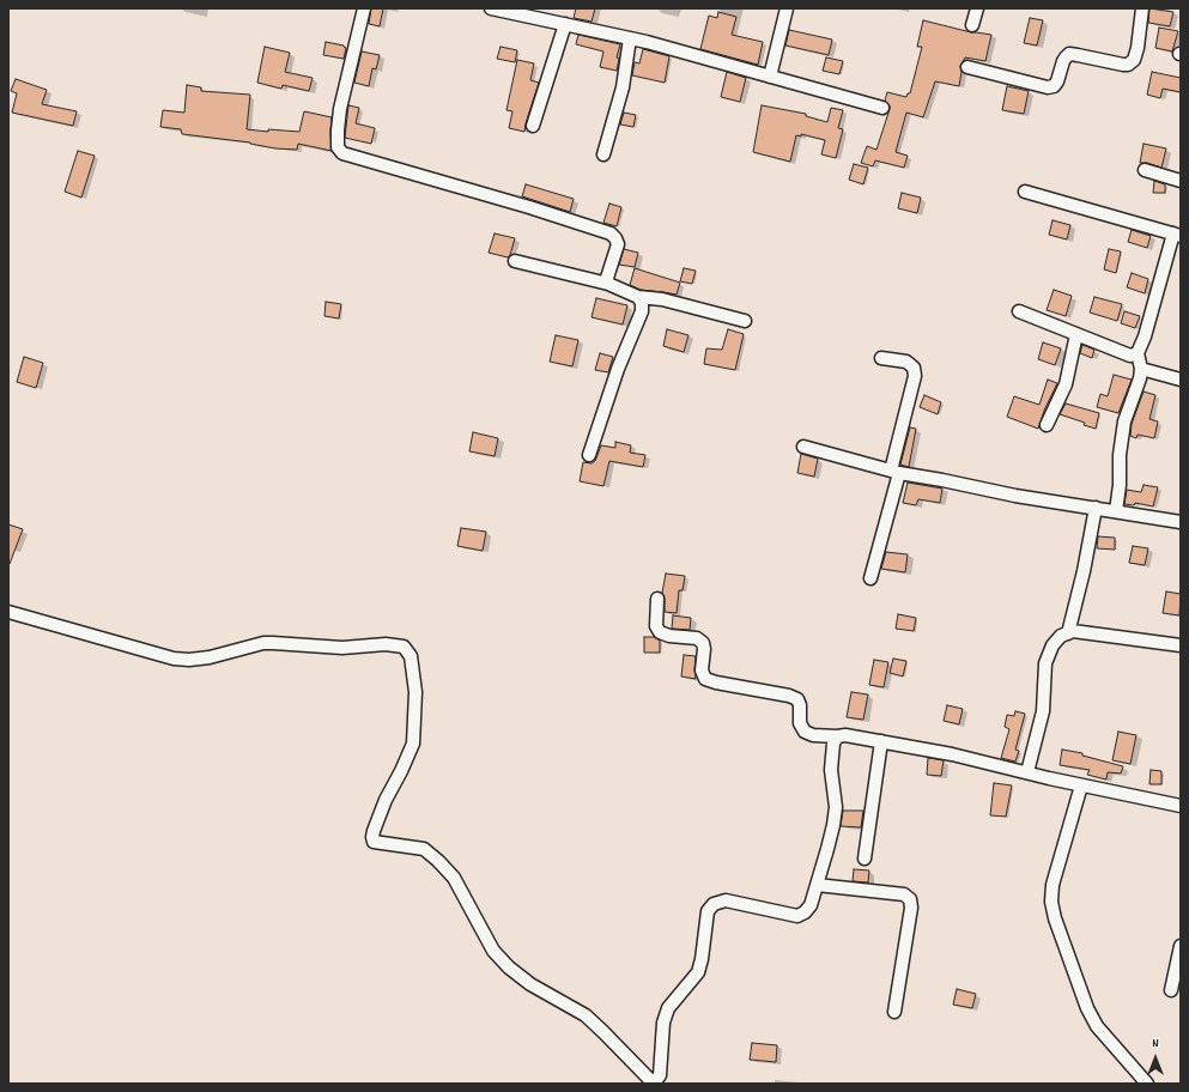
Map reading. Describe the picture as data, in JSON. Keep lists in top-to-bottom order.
{
  "north": "top"
}
